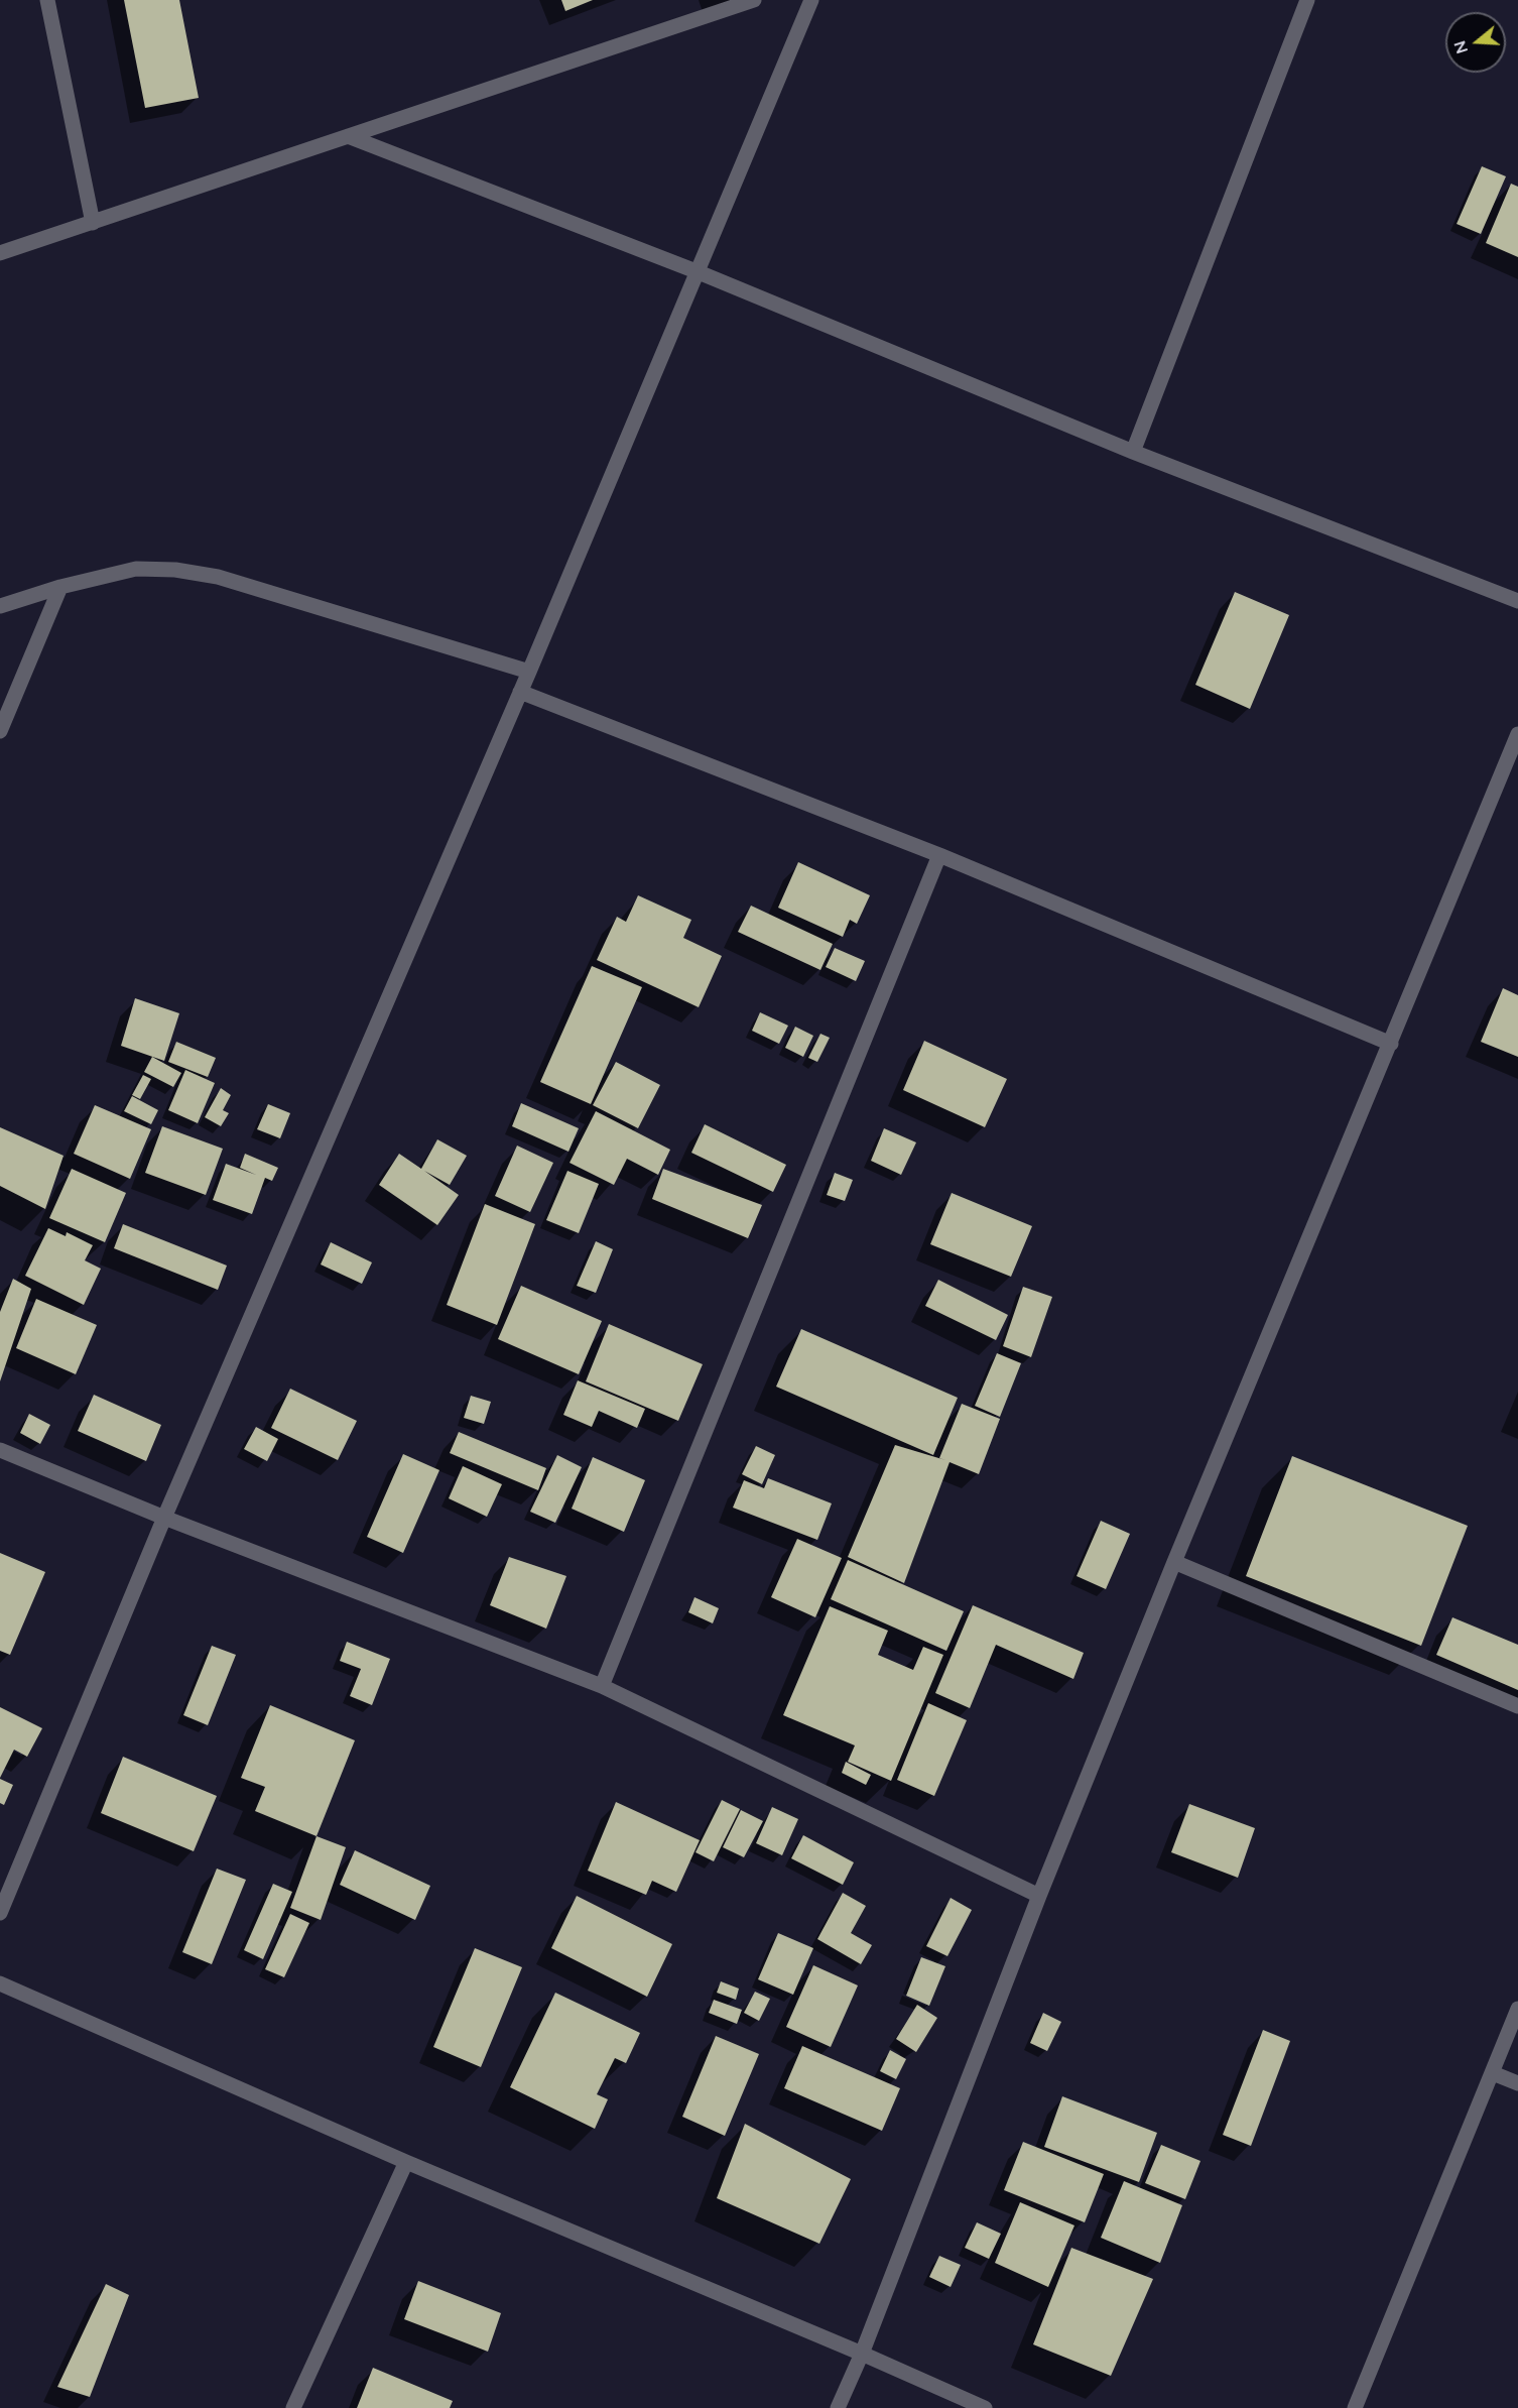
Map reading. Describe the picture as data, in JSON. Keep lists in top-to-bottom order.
{
  "north": "left"
}
